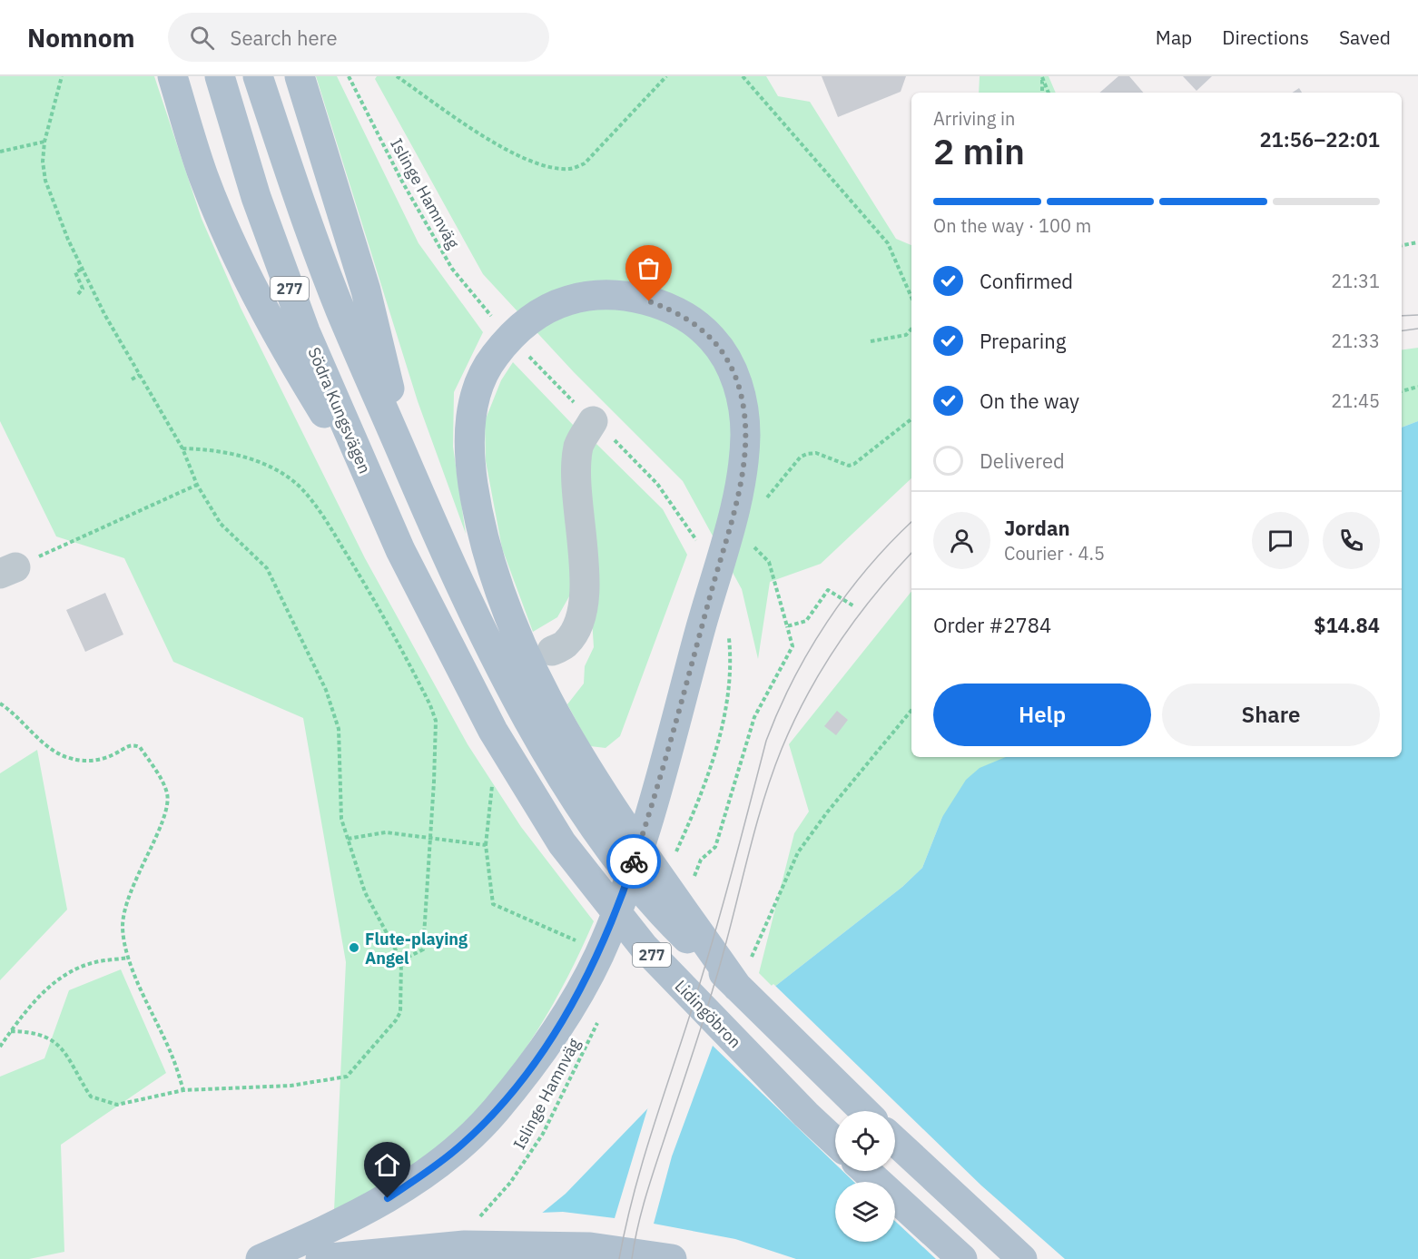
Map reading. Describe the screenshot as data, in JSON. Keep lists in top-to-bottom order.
{
  "streets": {
    "main road": ["277", "Södra Kungsvägen", "Lidingöbron"],
    "path": ["Islinge Hamnväg"]
  },
  "crossings": [
    ["Södra Kungsvägen", "Lidingöbron"]
  ],
  "places": ["Flute-playing Angel"],
  "page": {
    "header": "Nomnom",
    "search": "Search here",
    "nav": ["Map", "Directions", "Saved"],
    "heading": ["2 min", "Arriving in", "21:56–22:01"],
    "panel": [
      "Jordan",
      "Courier · 4.5",
      "Order #2784",
      "$14.84"
    ],
    "bar": "On the way · 100 m",
    "list": [
      ["Confirmed", "21:31"],
      ["Preparing", "21:33"],
      ["On the way", "21:45"],
      "Delivered"
    ],
    "buttons": ["Help", "Share"]
  }
}
